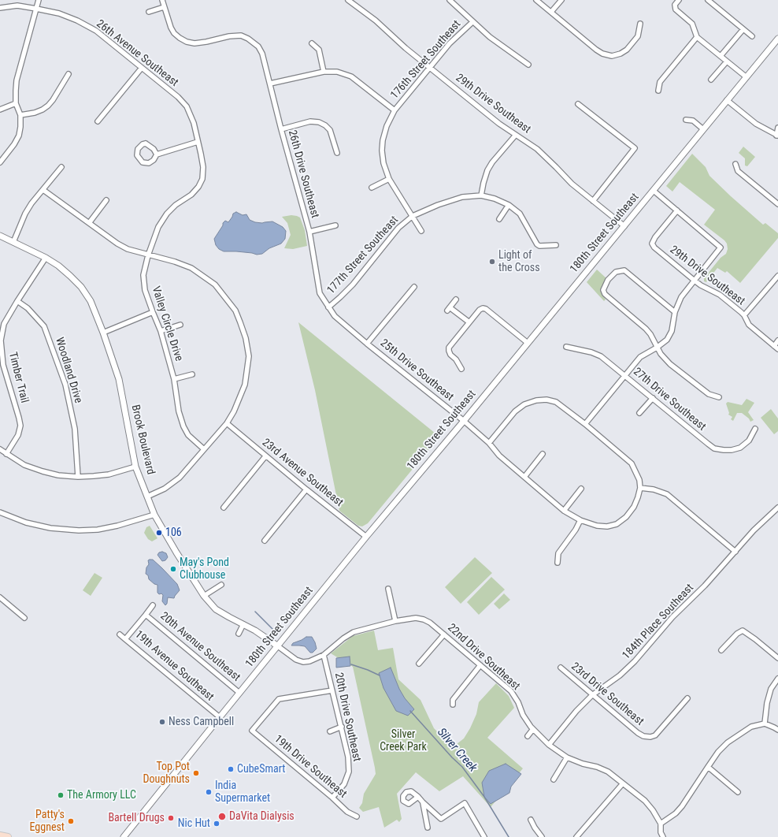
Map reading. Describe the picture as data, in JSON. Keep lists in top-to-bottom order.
{
  "streets": {
    "street": [
      "26th Avenue Southeast",
      "176th Street Southeast",
      "29th Drive Southeast",
      "26th Drive Southeast",
      "180th Street Southeast",
      "177th Street Southeast",
      "Valley Circle Drive",
      "Woodland Drive",
      "25th Drive Southeast",
      "Timber Trail",
      "27th Drive Southeast",
      "Brook Boulevard",
      "23rd Avenue Southeast",
      "184th Place Southeast",
      "20th Avenue Southeast",
      "22nd Drive Southeast",
      "19th Avenue Southeast",
      "23rd Drive Southeast",
      "20th Drive Southeast",
      "19th Drive Southeast"
    ]
  },
  "crossings": [
    ["26th Avenue Southeast", "Valley Circle Drive"],
    ["176th Street Southeast", "29th Drive Southeast"],
    ["176th Street Southeast", "177th Street Southeast"],
    ["29th Drive Southeast", "180th Street Southeast"],
    ["26th Drive Southeast", "177th Street Southeast"],
    ["26th Drive Southeast", "25th Drive Southeast"],
    ["180th Street Southeast", "25th Drive Southeast"],
    ["180th Street Southeast", "Brook Boulevard"],
    ["180th Street Southeast", "23rd Avenue Southeast"],
    ["180th Street Southeast", "20th Avenue Southeast"],
    ["180th Street Southeast", "22nd Drive Southeast"],
    ["180th Street Southeast", "19th Avenue Southeast"],
    ["177th Street Southeast", "25th Drive Southeast"],
    ["Woodland Drive", "Timber Trail"],
    ["Timber Trail", "Brook Boulevard"],
    ["Brook Boulevard", "22nd Drive Southeast"],
    ["184th Place Southeast", "22nd Drive Southeast"],
    ["184th Place Southeast", "23rd Drive Southeast"],
    ["20th Avenue Southeast", "19th Avenue Southeast"],
    ["22nd Drive Southeast", "20th Drive Southeast"],
    ["20th Drive Southeast", "19th Drive Southeast"]
  ],
  "water": ["Silver Creek"],
  "parks": ["Silver Creek Park"],
  "places": [
    "Light of the Cross",
    "106",
    "May's Pond Clubhouse",
    "Ness Campbell",
    "CubeSmart",
    "Top Pot Doughnuts",
    "India Supermarket",
    "The Armory LLC",
    "DaVita Dialysis",
    "Bartell Drugs",
    "Patty's Eggnest",
    "Nic Hut"
  ]
}
